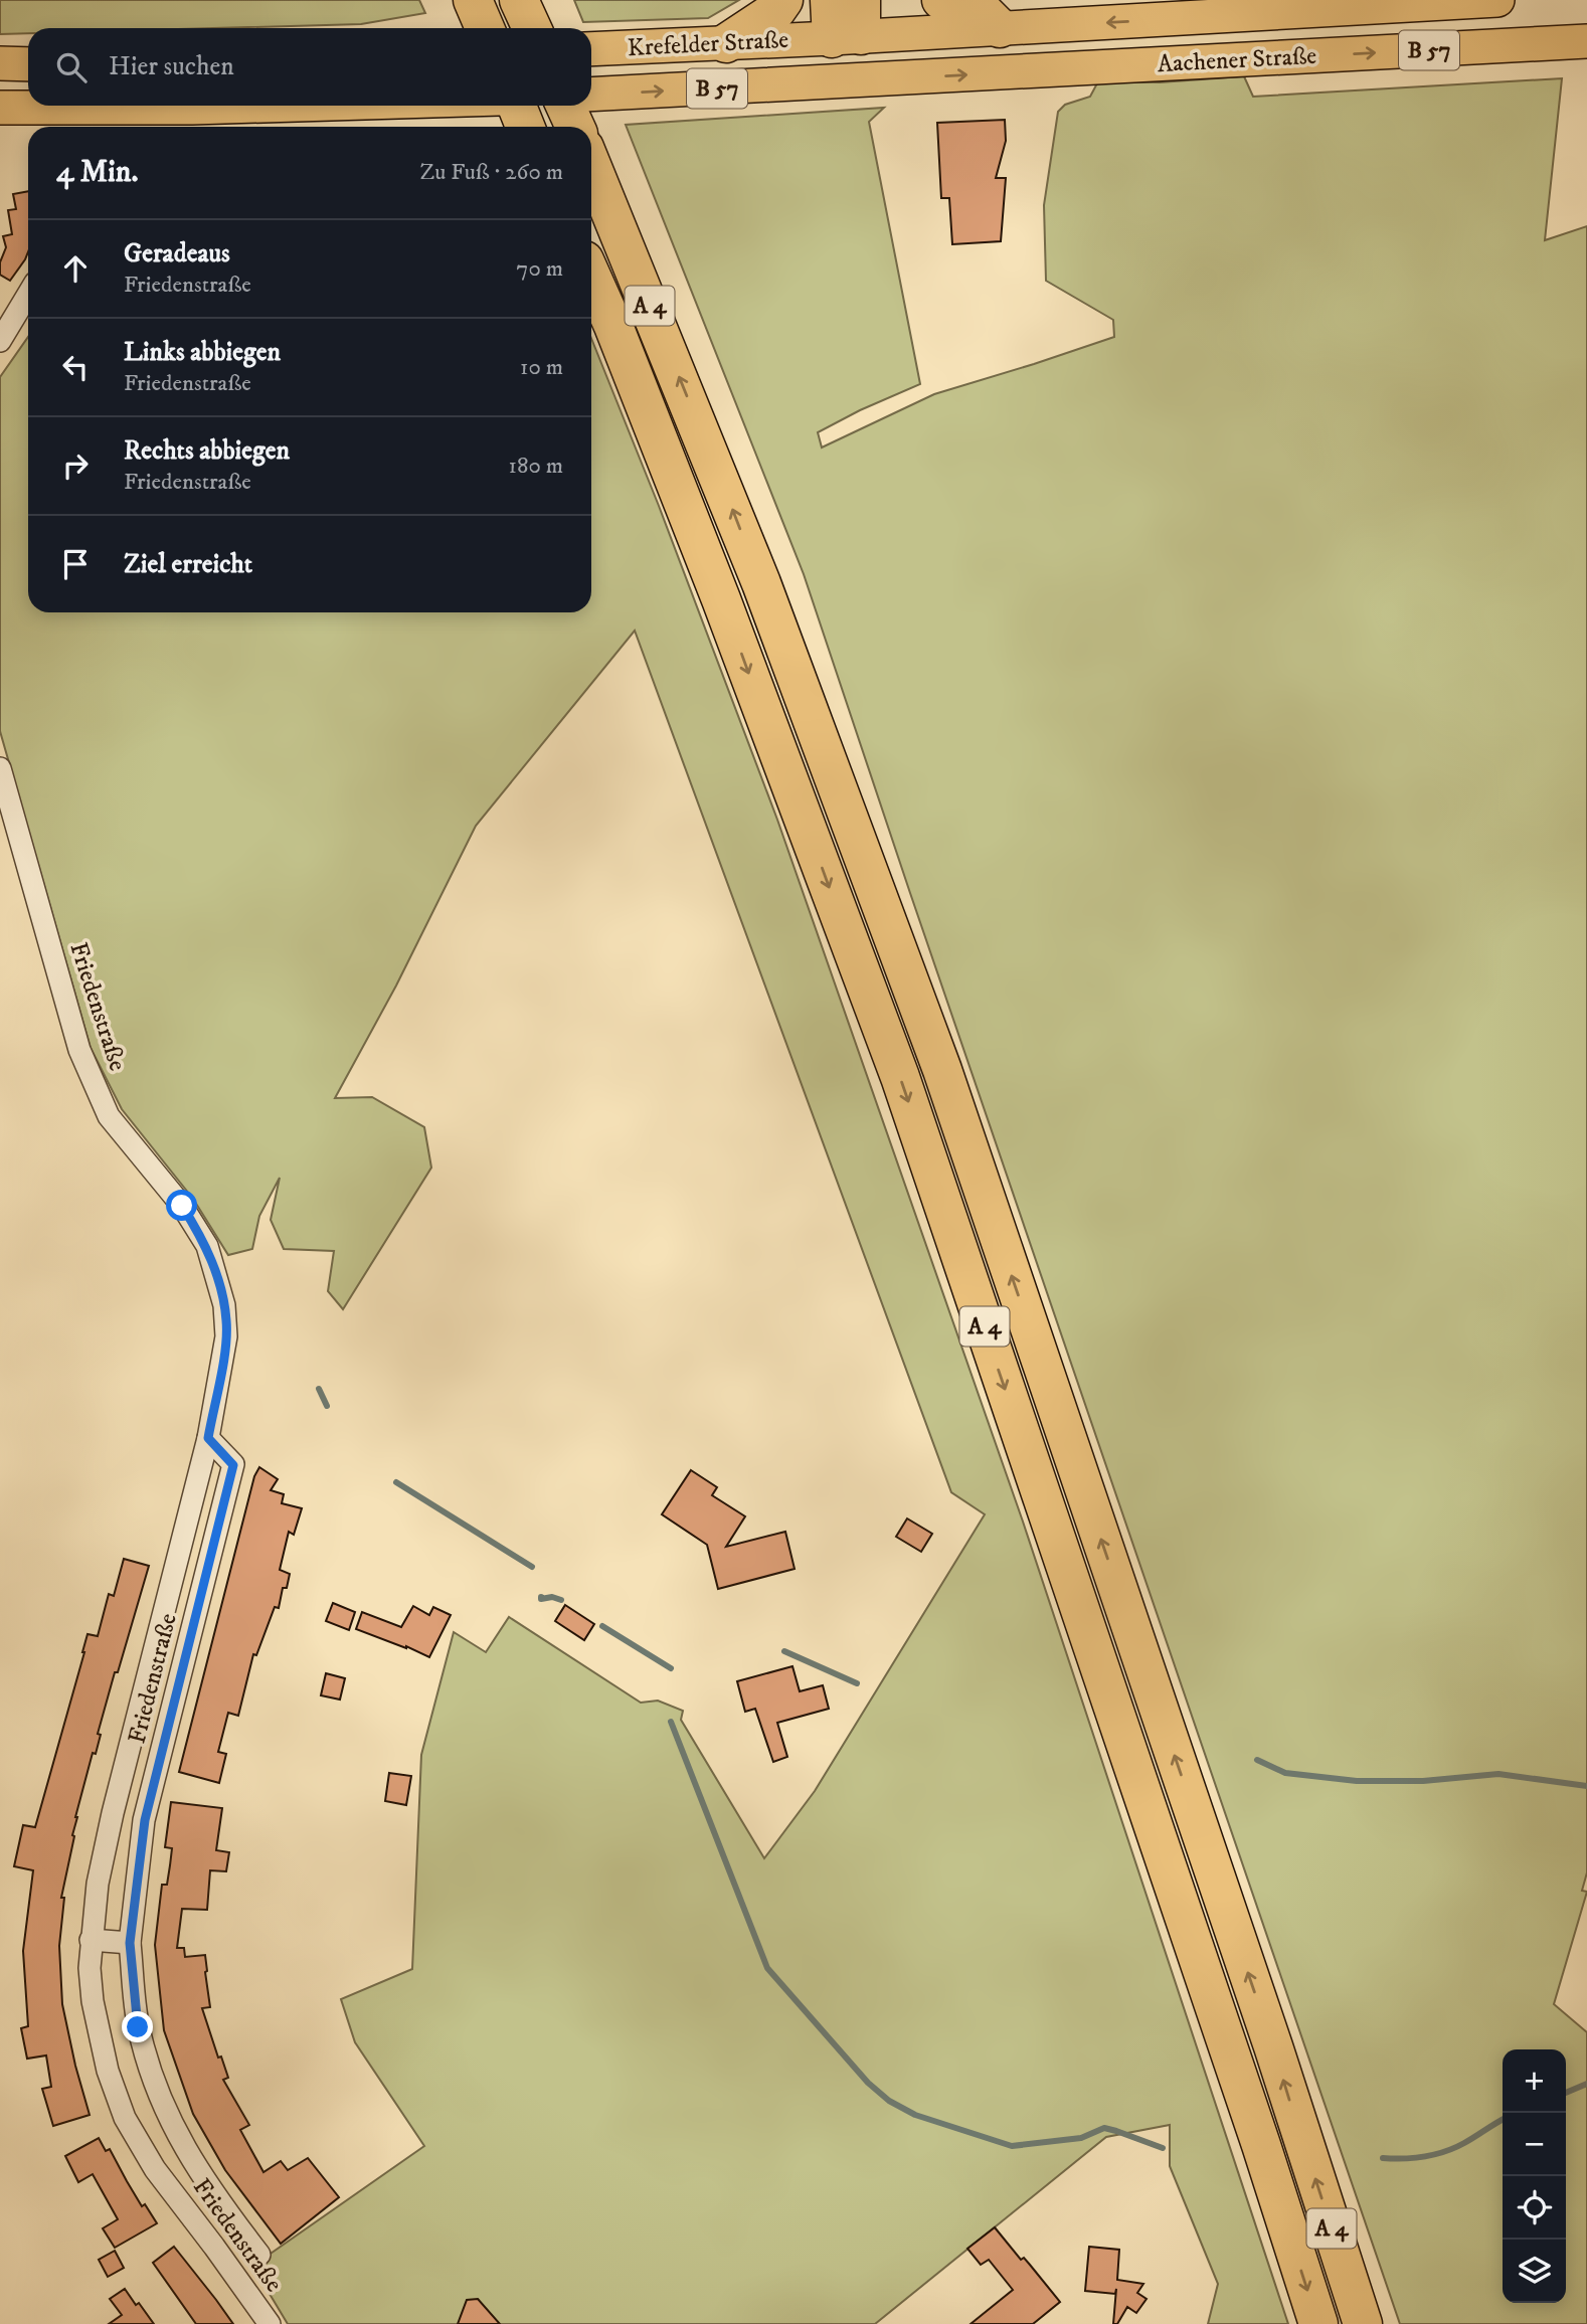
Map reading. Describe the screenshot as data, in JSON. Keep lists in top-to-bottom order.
{
  "streets": {
    "highway": ["A 4"],
    "main road": ["Krefelder Straße", "B 57", "Aachener Straße"],
    "street": ["Friedenstraße"]
  },
  "crossings": [
    ["Krefelder Straße", "Aachener Straße"]
  ],
  "page": {
    "search": "Hier suchen",
    "heading": ["4 Min.", "Zu Fuß · 260 m"],
    "list": [
      ["Geradeaus", "Friedenstraße", "70 m"],
      ["Links abbiegen", "Friedenstraße", "10 m"],
      ["Rechts abbiegen", "Friedenstraße", "180 m"],
      "Ziel erreicht"
    ],
    "map_buttons": ["+", "−"]
  }
}
